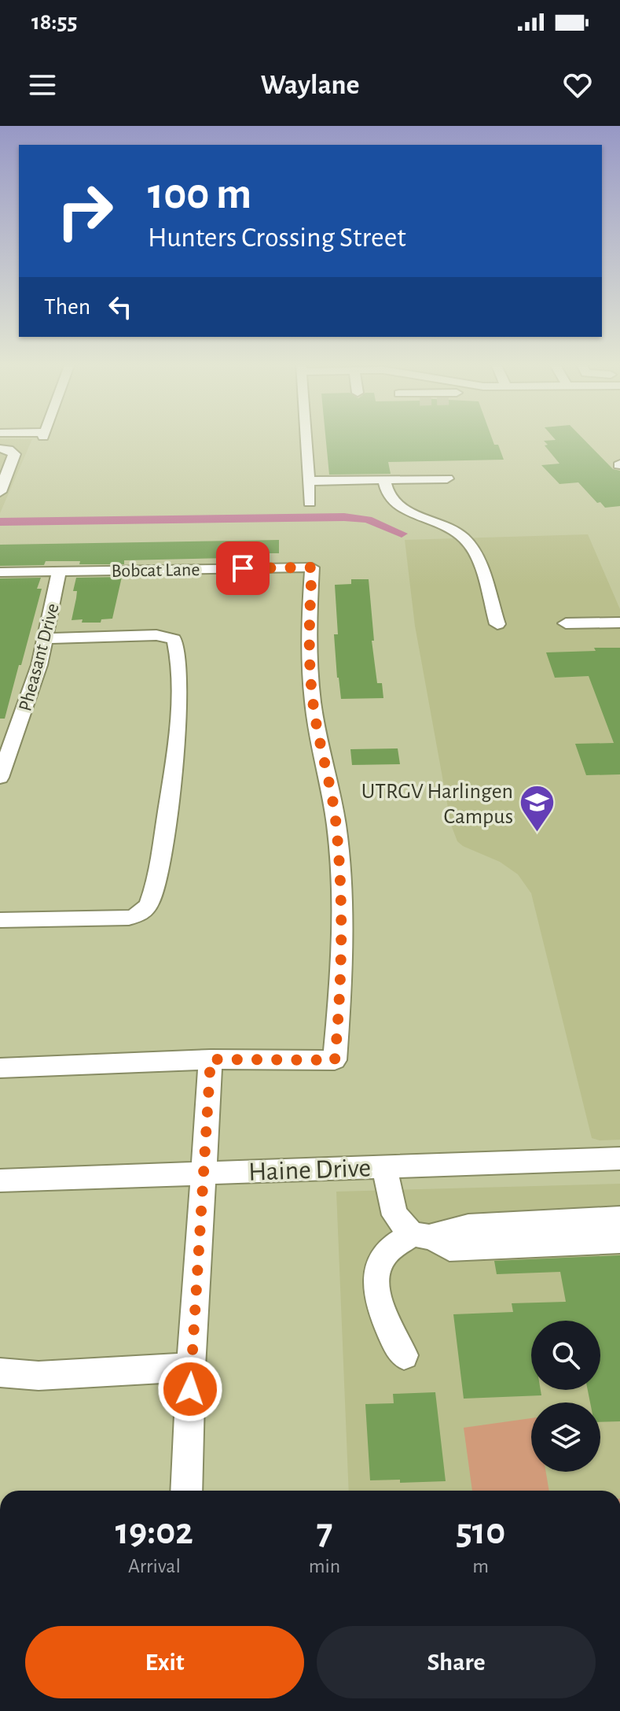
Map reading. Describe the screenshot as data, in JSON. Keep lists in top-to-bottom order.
{
  "streets": {
    "street": ["Bobcat Lane", "Pheasant Drive", "Haine Drive"]
  },
  "crossings": [
    ["Bobcat Lane", "Pheasant Drive"]
  ],
  "places": {
    "school or university": ["UTRGV Harlingen Campus"]
  },
  "page": {
    "status": "18:55",
    "header": "Waylane",
    "turn": ["100 m", "Hunters Crossing Street"],
    "then": "Then",
    "eta": [
      "19:02",
      "Arrival",
      "7",
      "min",
      "510",
      "m"
    ],
    "buttons": ["Exit", "Share"]
  }
}
